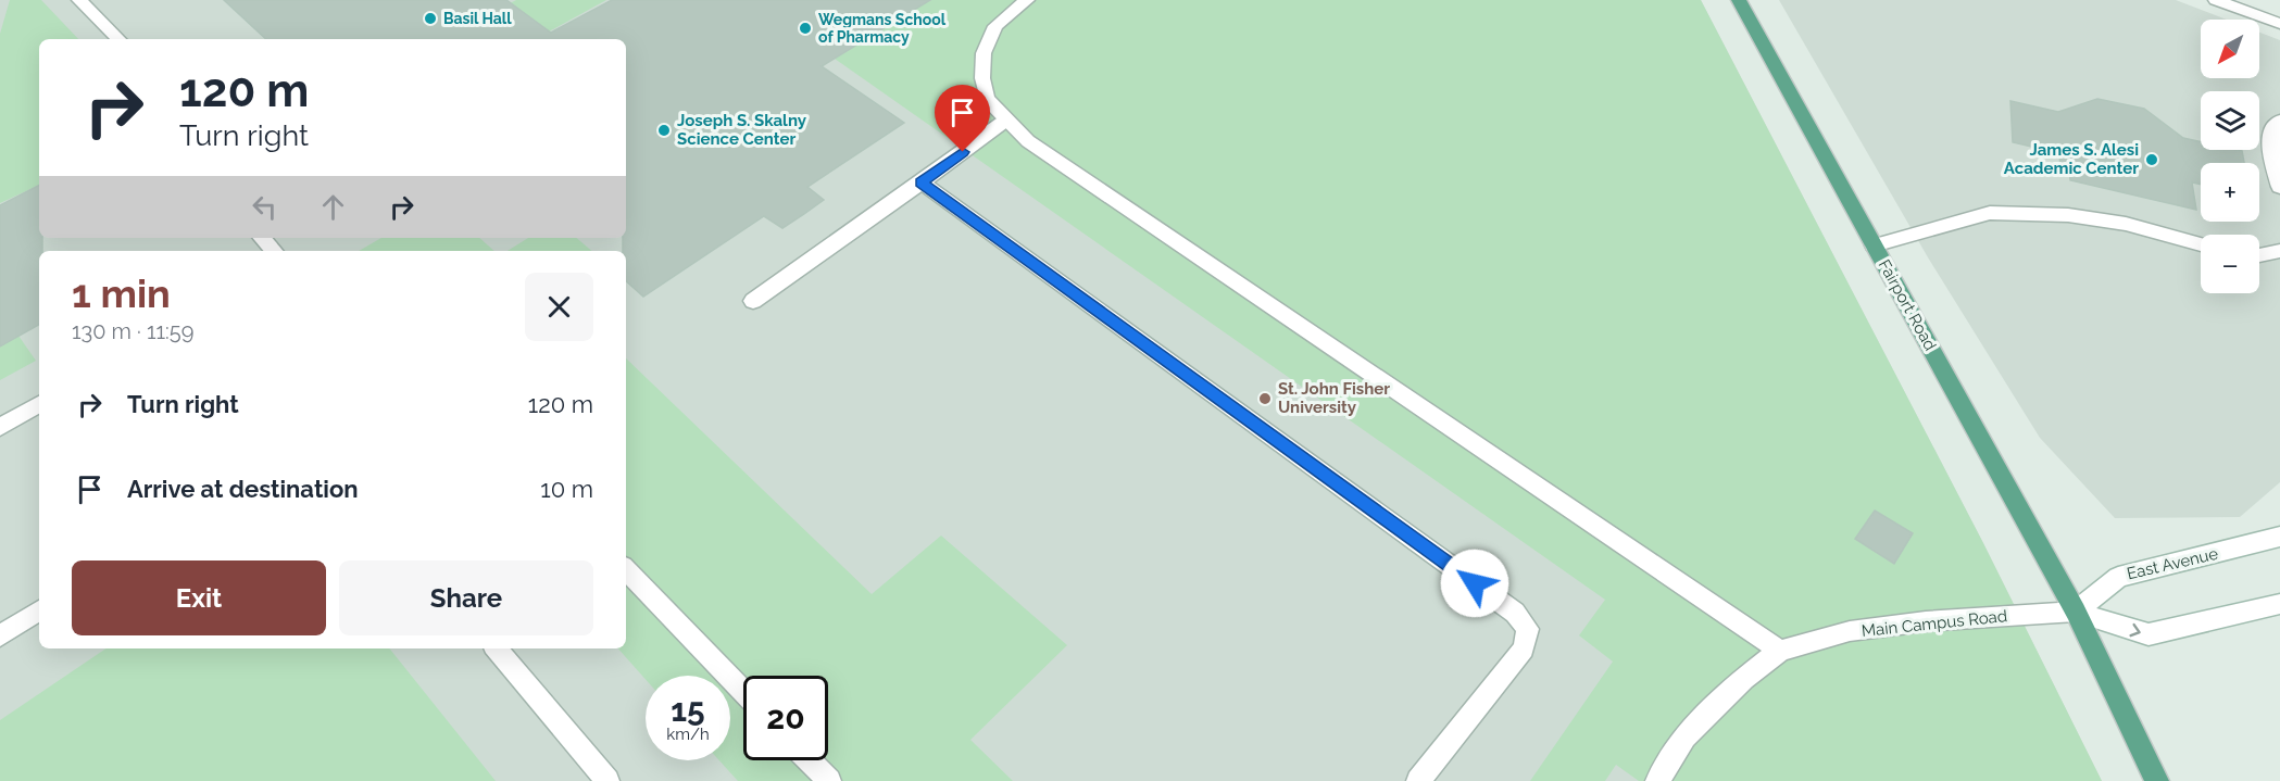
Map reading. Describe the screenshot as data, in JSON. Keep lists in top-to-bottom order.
{
  "streets": {
    "main road": ["Fairport Road"],
    "street": ["East Avenue", "Main Campus Road"]
  },
  "crossings": [
    ["Fairport Road", "East Avenue"],
    ["Fairport Road", "Main Campus Road"],
    ["East Avenue", "Main Campus Road"]
  ],
  "places": [
    "Basil Hall",
    "Wegmans School of Pharmacy",
    "Joseph S. Skalny Science Center",
    "James S. Alesi Academic Center",
    "St. John Fisher University"
  ],
  "north": "bottom left",
  "page": {
    "map_buttons": ["+", "−"],
    "turn": ["120 m", "Turn right"],
    "heading": ["1 min", "130 m · 11:59"],
    "list": [
      {
        "name": "Turn right",
        "value": "120 m"
      },
      {
        "name": "Arrive at destination",
        "value": "10 m"
      }
    ],
    "buttons": ["Exit", "Share"],
    "speed": "15 km/h",
    "limit": "20"
  }
}
